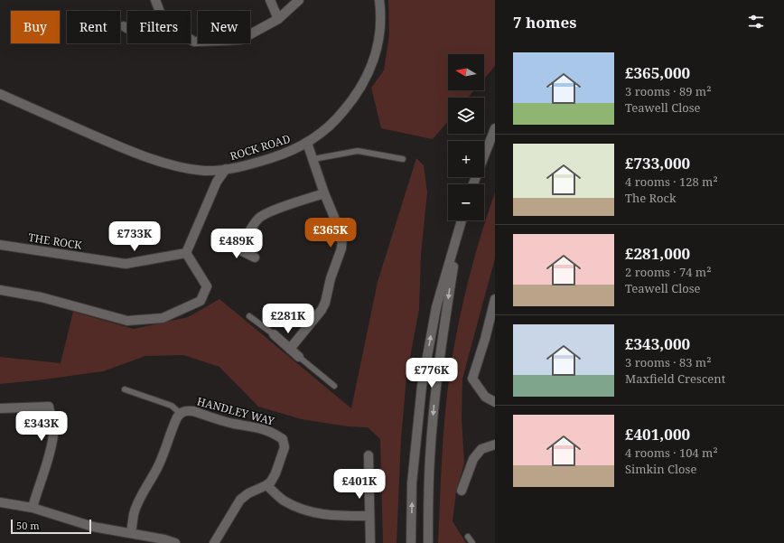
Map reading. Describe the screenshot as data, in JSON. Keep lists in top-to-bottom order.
{
  "streets": {
    "street": ["ROCK ROAD", "THE ROCK", "HANDLEY WAY"]
  },
  "scale_bar": "50 m",
  "north": "left",
  "page": {
    "heading": "7 homes",
    "chip": [
      "Buy",
      "Rent",
      "Filters",
      "New"
    ],
    "list": [
      {
        "name": "£365,000",
        "note": "3 rooms · 89 m² · Teawell Close"
      },
      {
        "name": "£733,000",
        "note": "4 rooms · 128 m² · The Rock"
      },
      {
        "name": "£281,000",
        "note": "2 rooms · 74 m² · Teawell Close"
      },
      {
        "name": "£343,000",
        "note": "3 rooms · 83 m² · Maxfield Crescent"
      },
      {
        "name": "£401,000",
        "note": "4 rooms · 104 m² · Simkin Close"
      }
    ],
    "map_buttons": ["+", "−"],
    "price": [
      "£365K",
      "£733K",
      "£489K",
      "£281K",
      "£776K",
      "£343K",
      "£401K"
    ],
    "scale": "50 m"
  }
}
